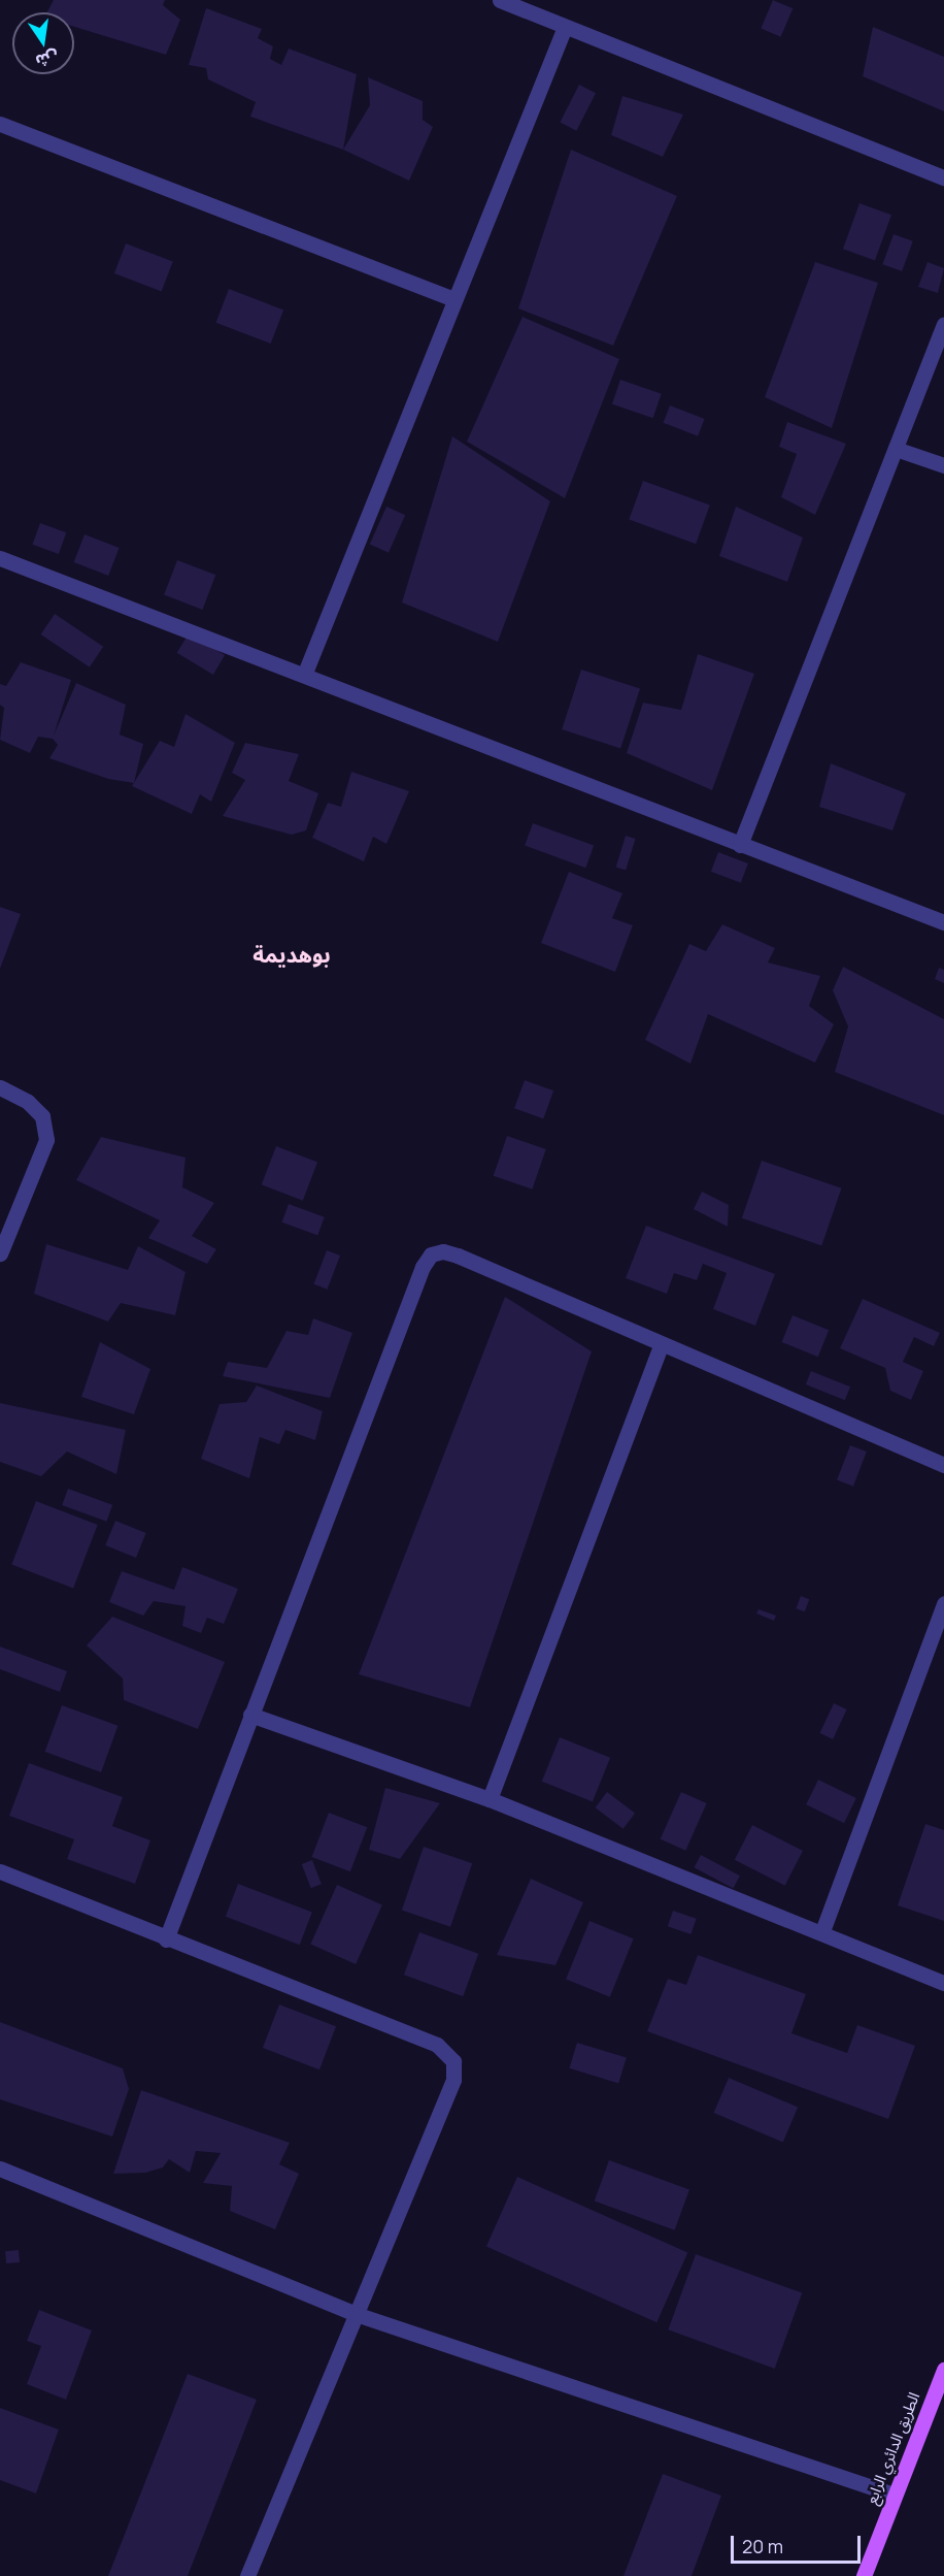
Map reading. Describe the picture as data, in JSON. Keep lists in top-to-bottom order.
{
  "streets": {
    "main road": ["الطريق الدائري الرابع"]
  },
  "districts": ["بوهديمة"],
  "scale_bar": "20 m",
  "north": "bottom"
}
